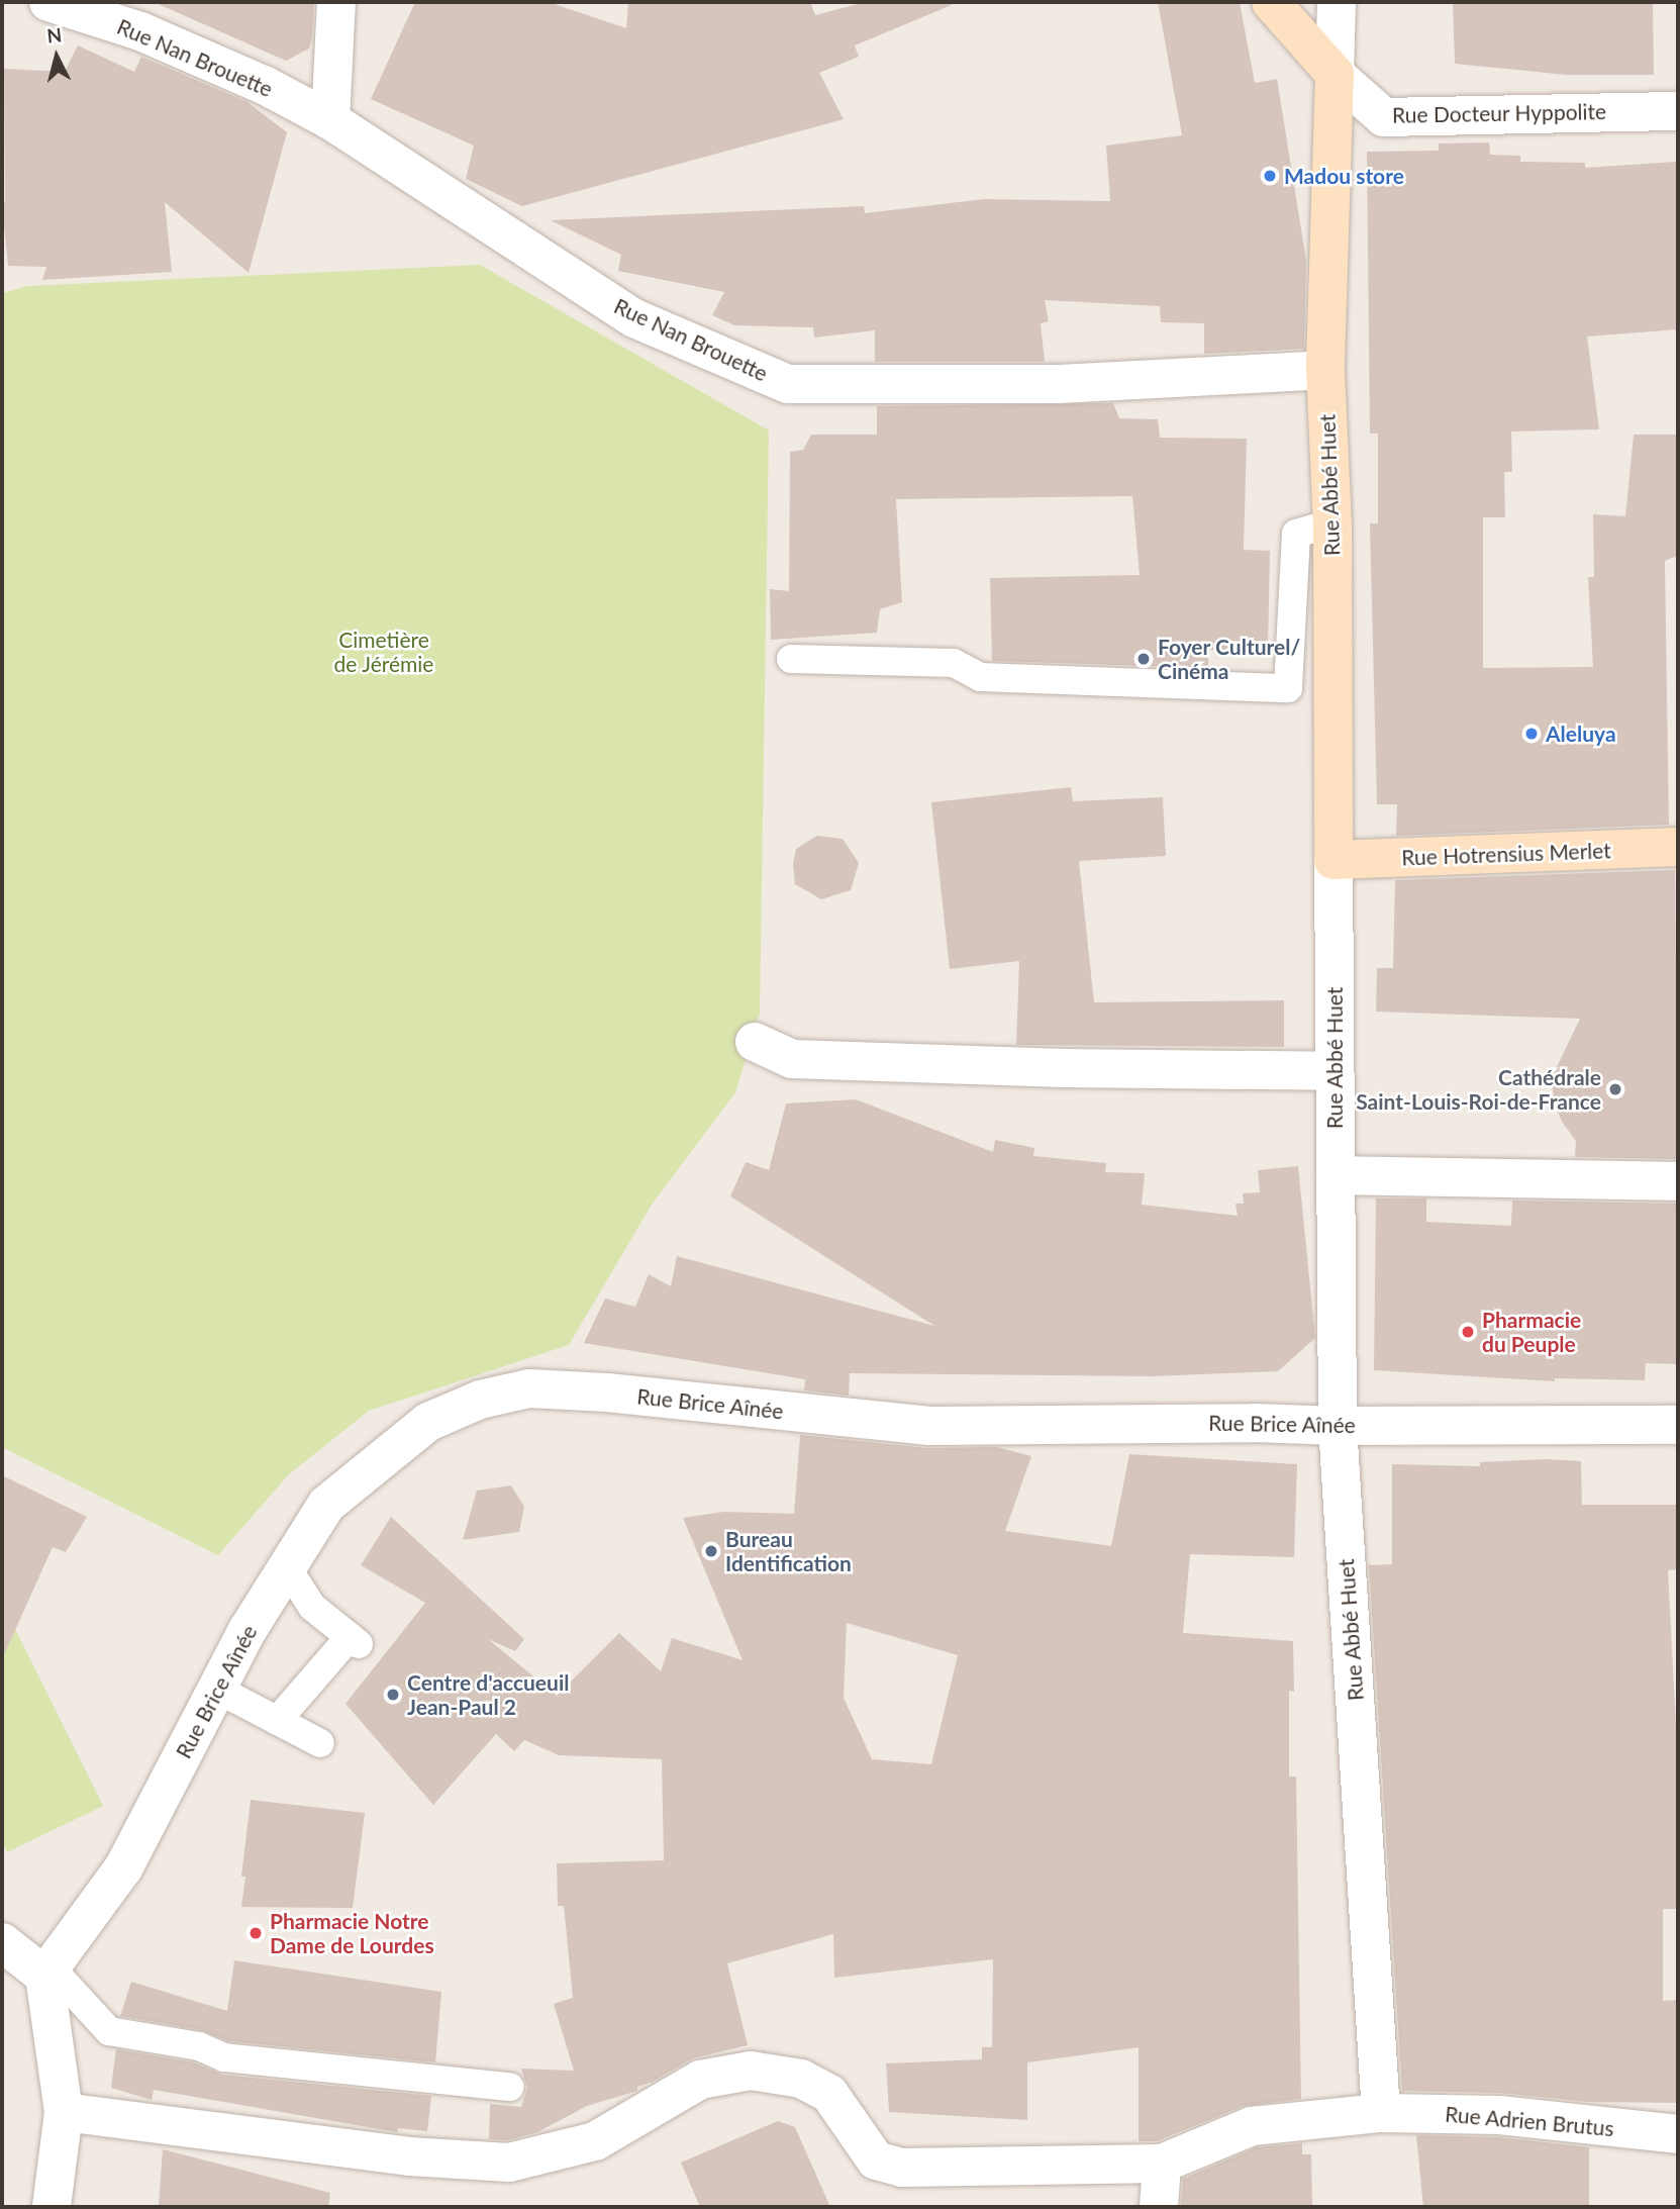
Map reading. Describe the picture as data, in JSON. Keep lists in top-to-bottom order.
{
  "streets": {
    "main road": ["Rue Abbé Huet", "Rue Hotrensius Merlet"],
    "street": [
      "Rue Nan Brouette",
      "Rue Docteur Hyppolite",
      "Rue Brice Aînée",
      "Rue Adrien Brutus"
    ]
  },
  "crossings": [
    ["Rue Nan Brouette", "Rue Abbé Huet"],
    ["Rue Docteur Hyppolite", "Rue Abbé Huet"],
    ["Rue Abbé Huet", "Rue Hotrensius Merlet"],
    ["Rue Abbé Huet", "Rue Brice Aînée"],
    ["Rue Abbé Huet", "Rue Adrien Brutus"]
  ],
  "parks": ["Cimetière de Jérémie"],
  "places": [
    "Madou store",
    "Foyer Culturel/ Cinéma",
    "Aleluya",
    "Cathédrale Saint-Louis-Roi-de-France",
    "Pharmacie du Peuple",
    "Bureau Identification",
    "Centre d'accueuil Jean-Paul 2",
    "Pharmacie Notre Dame de Lourdes"
  ],
  "north": "top"
}
